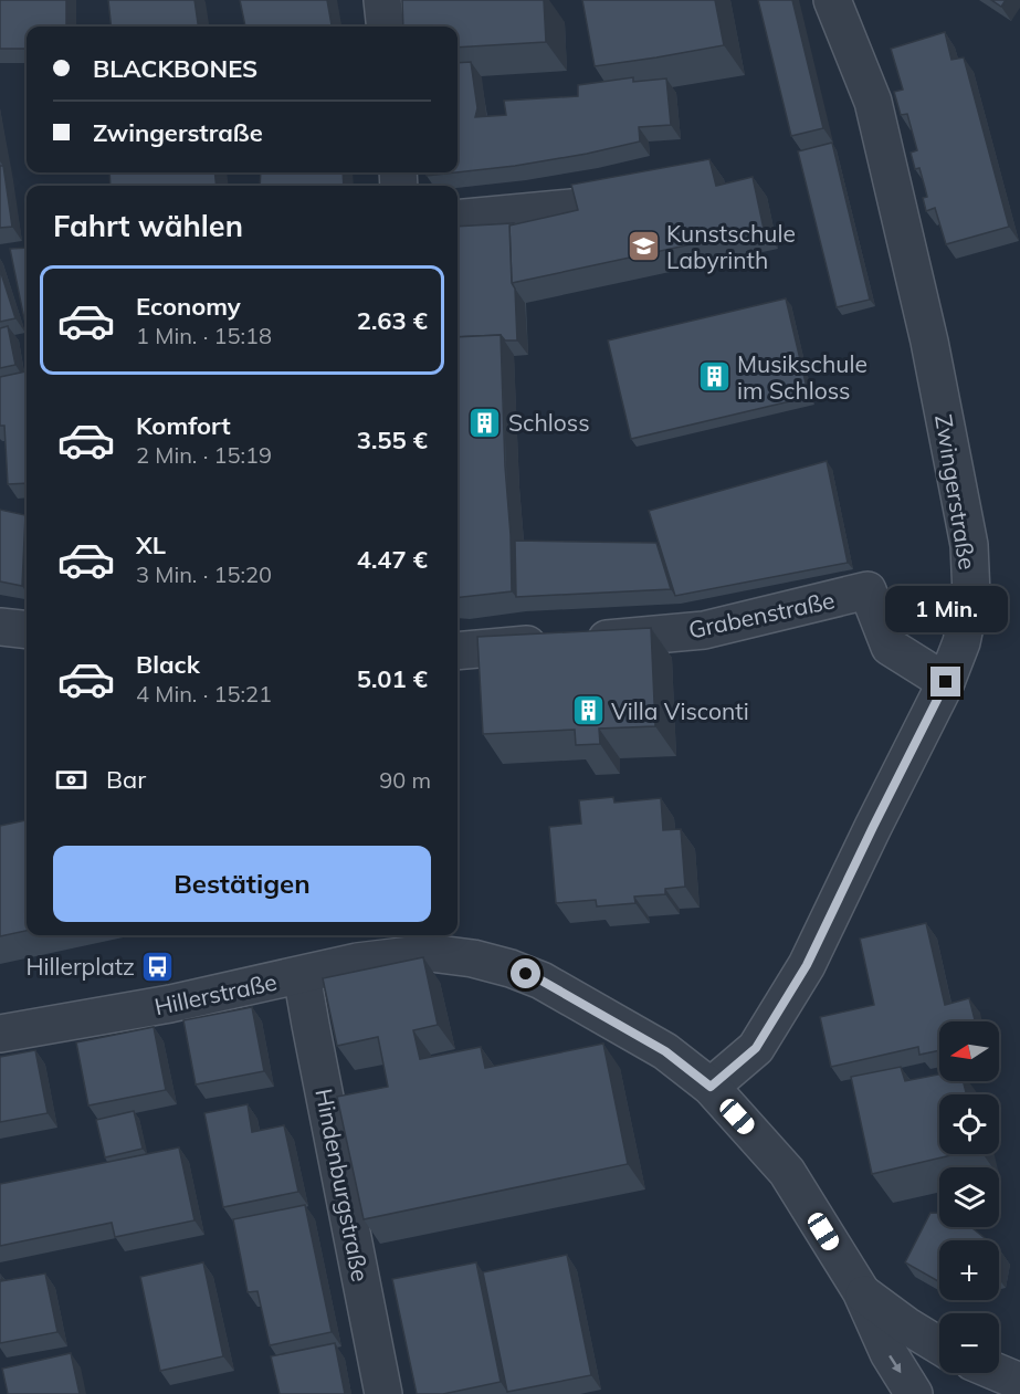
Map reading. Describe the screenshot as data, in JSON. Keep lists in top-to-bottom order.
{
  "streets": {
    "street": [
      "Zwingerstraße",
      "Grabenstraße",
      "Hillerstraße",
      "Hindenburgstraße"
    ]
  },
  "crossings": [
    ["Zwingerstraße", "Grabenstraße"],
    ["Zwingerstraße", "Hillerstraße"],
    ["Hillerstraße", "Hindenburgstraße"]
  ],
  "places": {
    "school or university": ["Kunstschule Labyrinth"],
    "building": ["Musikschule im Schloss", "Schloss", "Villa Visconti"],
    "bus stop": ["Hillerplatz"]
  },
  "north": "left",
  "page": {
    "banner": ["BLACKBONES", "Zwingerstraße"],
    "heading": "Fahrt wählen",
    "list": [
      {
        "name": "Economy",
        "note": "1 Min. · 15:18",
        "value": "2.63 €"
      },
      {
        "name": "Komfort",
        "note": "2 Min. · 15:19",
        "value": "3.55 €"
      },
      {
        "name": "XL",
        "note": "3 Min. · 15:20",
        "value": "4.47 €"
      },
      {
        "name": "Black",
        "note": "4 Min. · 15:21",
        "value": "5.01 €"
      }
    ],
    "bubble": "1 Min.",
    "pay": ["Bar", "90 m"],
    "buttons": "Bestätigen",
    "map_buttons": ["+", "−"]
  }
}
